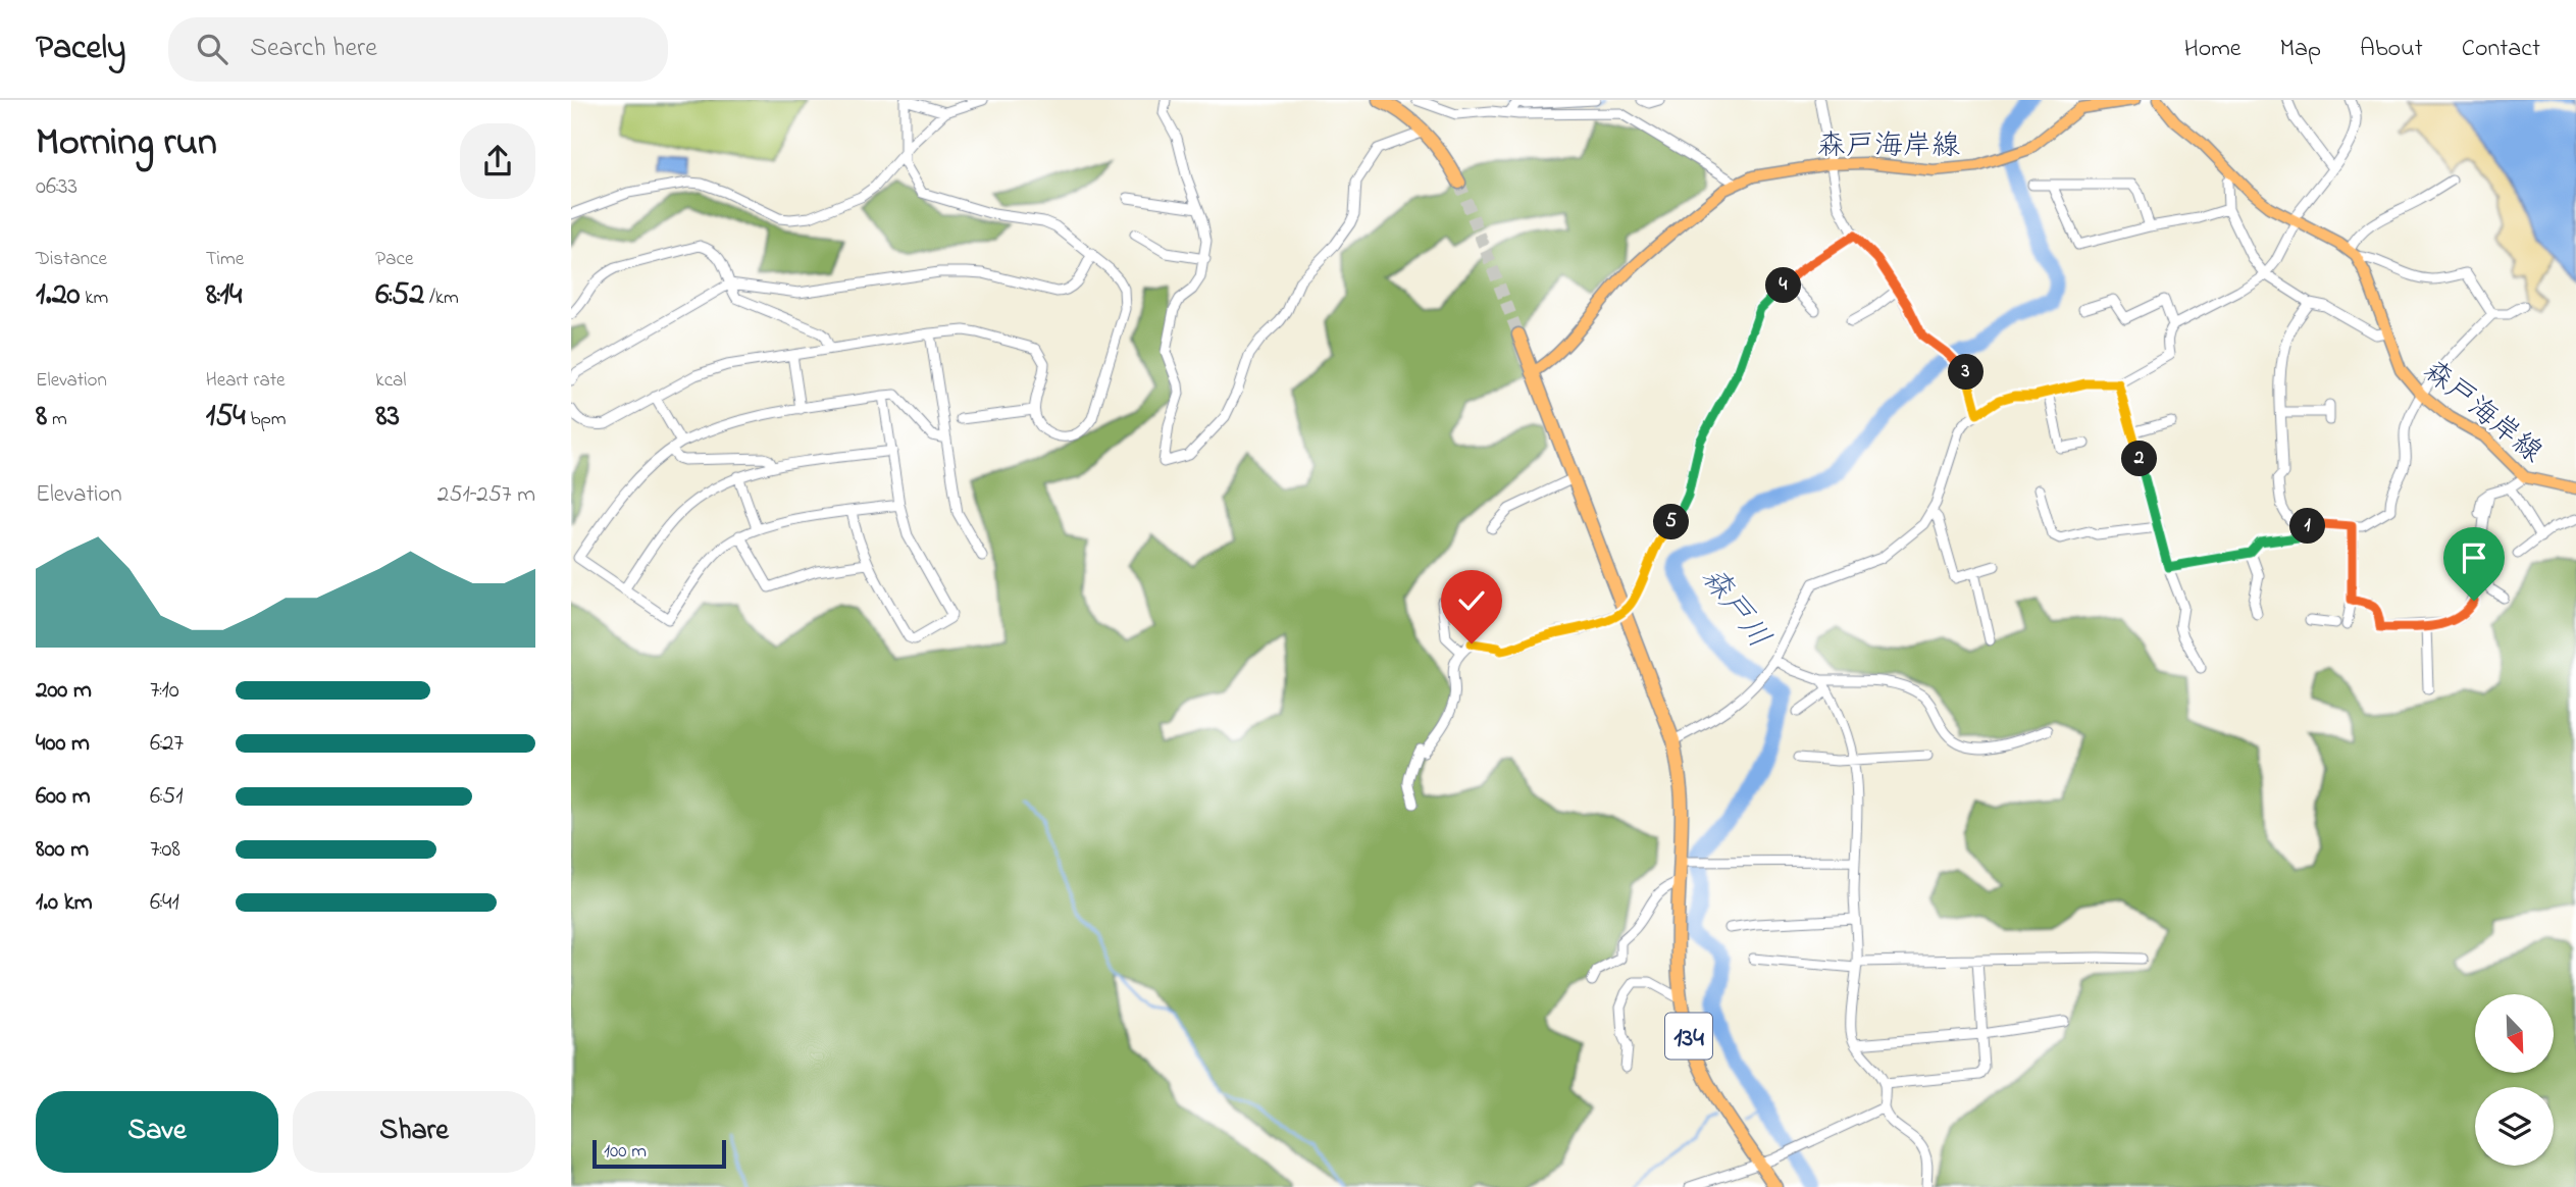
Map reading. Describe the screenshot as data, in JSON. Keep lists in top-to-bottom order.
{
  "streets": {
    "highway": ["134"],
    "main road": ["森戸海岸線"]
  },
  "crossings": [
    ["森戸海岸線", "134"]
  ],
  "water": ["森戸川"],
  "scale_bar": "100 m",
  "north": "bottom right",
  "page": {
    "header": "Pacely",
    "search": "Search here",
    "nav": [
      "Home",
      "Map",
      "About",
      "Contact"
    ],
    "heading": ["Morning run", "06:33"],
    "stats": [
      ["Distance", "1.20 km"],
      ["Time", "8:14"],
      ["Pace", "6:52 /km"],
      ["Elevation", "8 m"],
      ["Heart rate", "154 bpm"],
      ["kcal", "83"]
    ],
    "pins": [
      "4",
      "3",
      "2",
      "5",
      "1"
    ],
    "chart": ["Elevation", "251–257 m"],
    "list": [
      {
        "name": "200 m",
        "note": "7:10"
      },
      {
        "name": "400 m",
        "note": "6:27"
      },
      {
        "name": "600 m",
        "note": "6:51"
      },
      {
        "name": "800 m",
        "note": "7:08"
      },
      {
        "name": "1.0 km",
        "note": "6:41"
      }
    ],
    "buttons": ["Save", "Share"],
    "scale": "100 m"
  }
}
